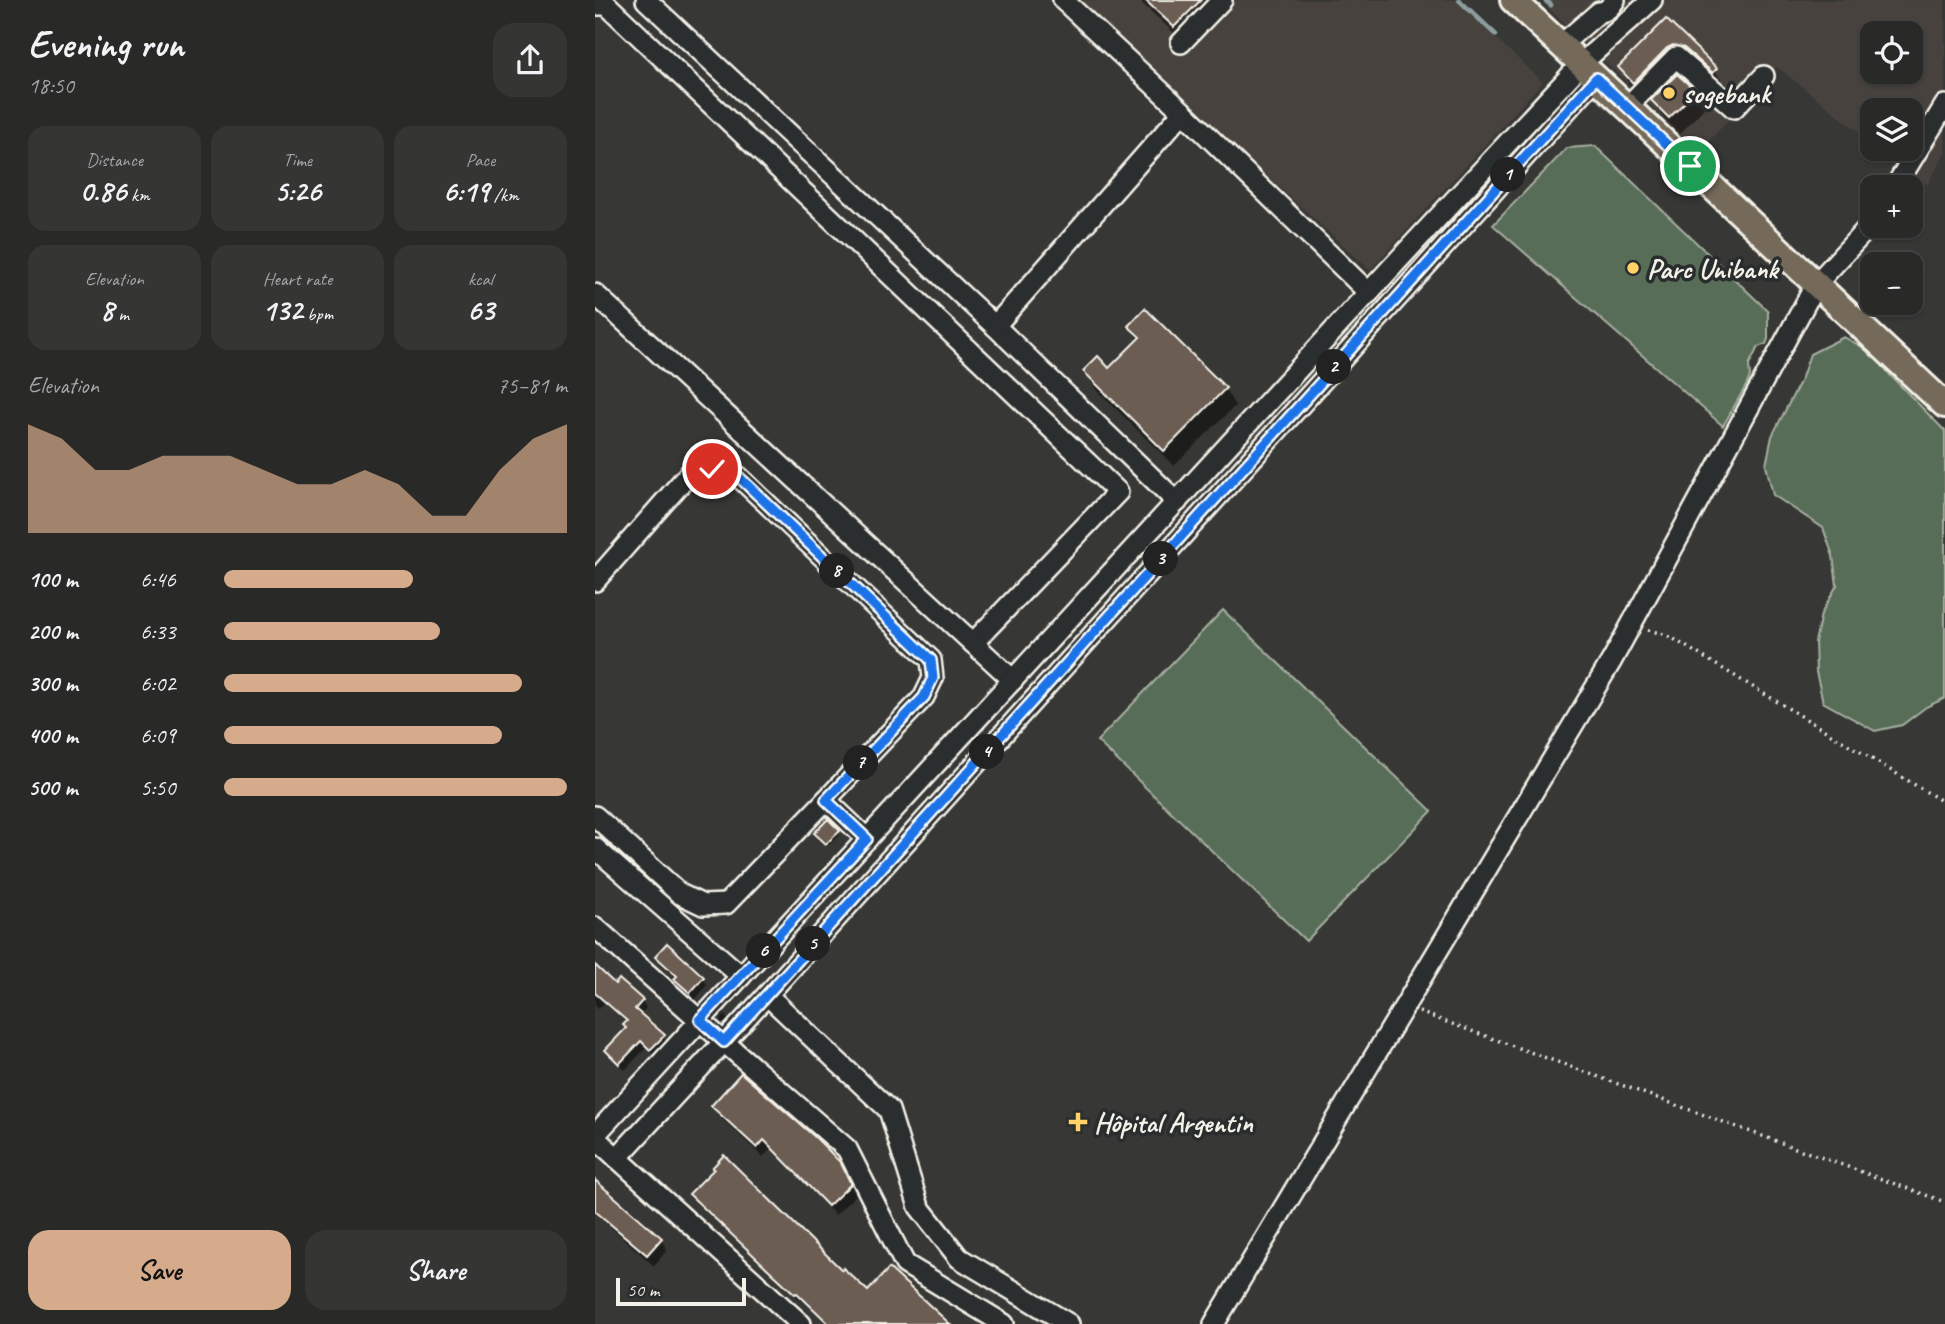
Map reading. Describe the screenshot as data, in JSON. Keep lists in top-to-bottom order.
{
  "places": {
    "other": ["sogebank", "Parc Unibank"],
    "health": ["Hôpital Argentin"]
  },
  "scale_bar": "50 m",
  "page": {
    "heading": ["Evening run", "18:50"],
    "map_buttons": ["+", "−"],
    "stats": [
      ["Distance", "0.86 km"],
      ["Time", "5:26"],
      ["Pace", "6:19 /km"],
      ["Elevation", "8 m"],
      ["Heart rate", "132 bpm"],
      ["kcal", "63"]
    ],
    "pins": [
      "1",
      "2",
      "3",
      "8",
      "4",
      "7",
      "5",
      "6"
    ],
    "chart": ["Elevation", "75–81 m"],
    "list": [
      {
        "name": "100 m",
        "note": "6:46"
      },
      {
        "name": "200 m",
        "note": "6:33"
      },
      {
        "name": "300 m",
        "note": "6:02"
      },
      {
        "name": "400 m",
        "note": "6:09"
      },
      {
        "name": "500 m",
        "note": "5:50"
      }
    ],
    "buttons": ["Save", "Share"],
    "scale": "50 m"
  }
}
